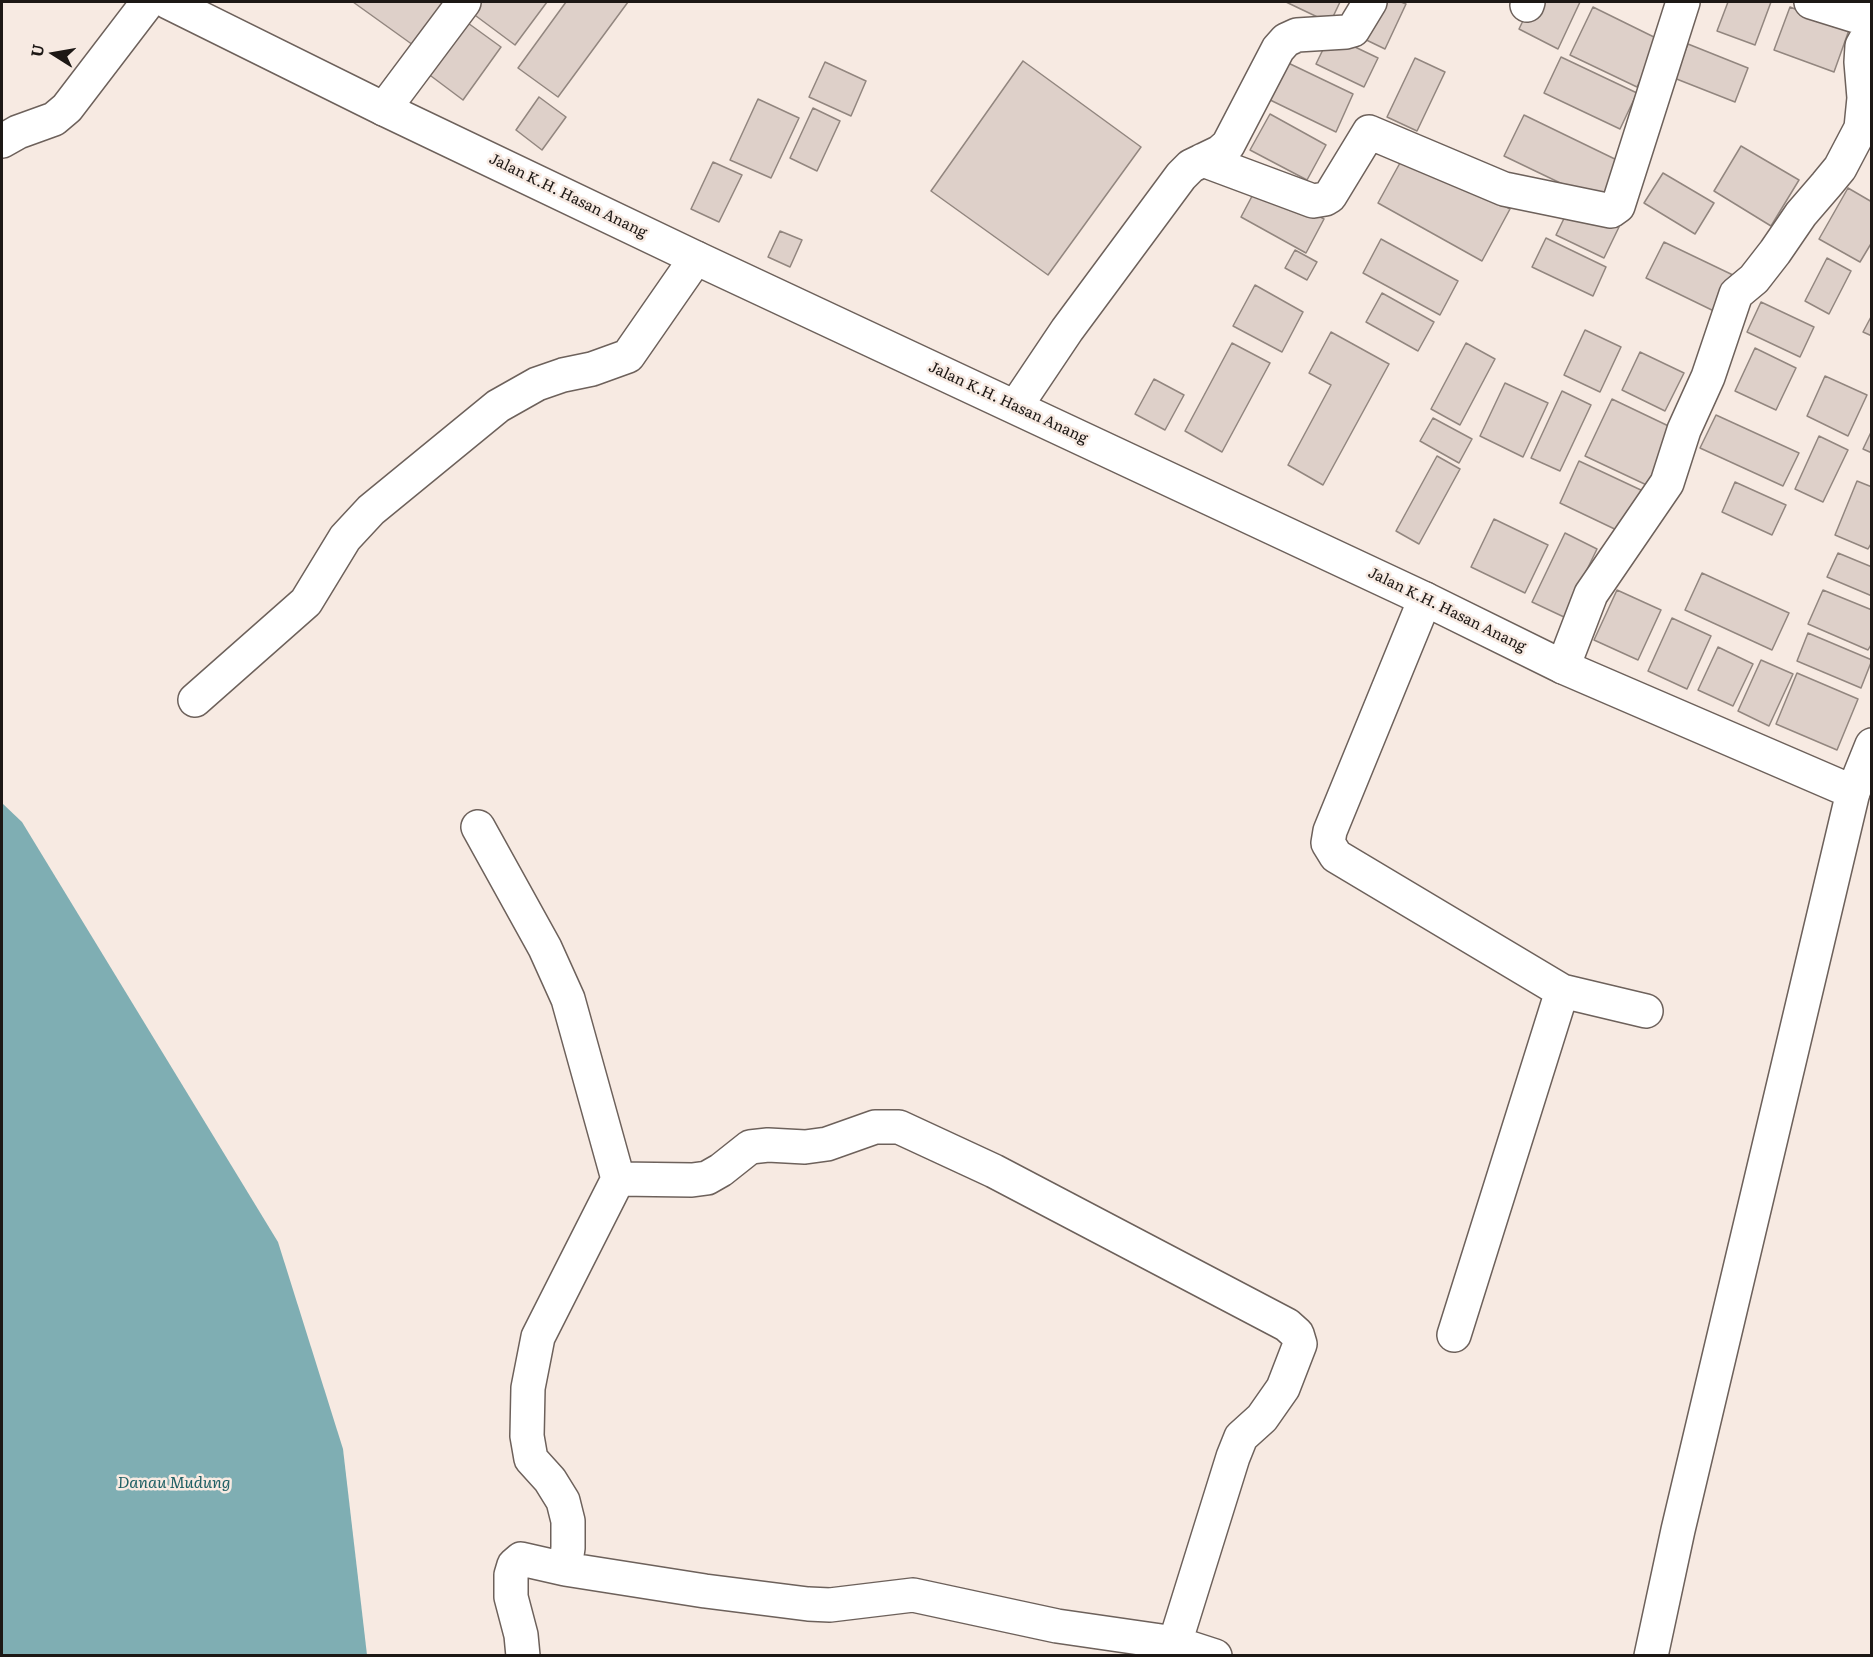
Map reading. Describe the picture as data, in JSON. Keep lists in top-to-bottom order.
{
  "streets": {
    "street": ["Jalan K.H. Hasan Anang"]
  },
  "water": ["Danau Mudung"],
  "north": "left"
}
